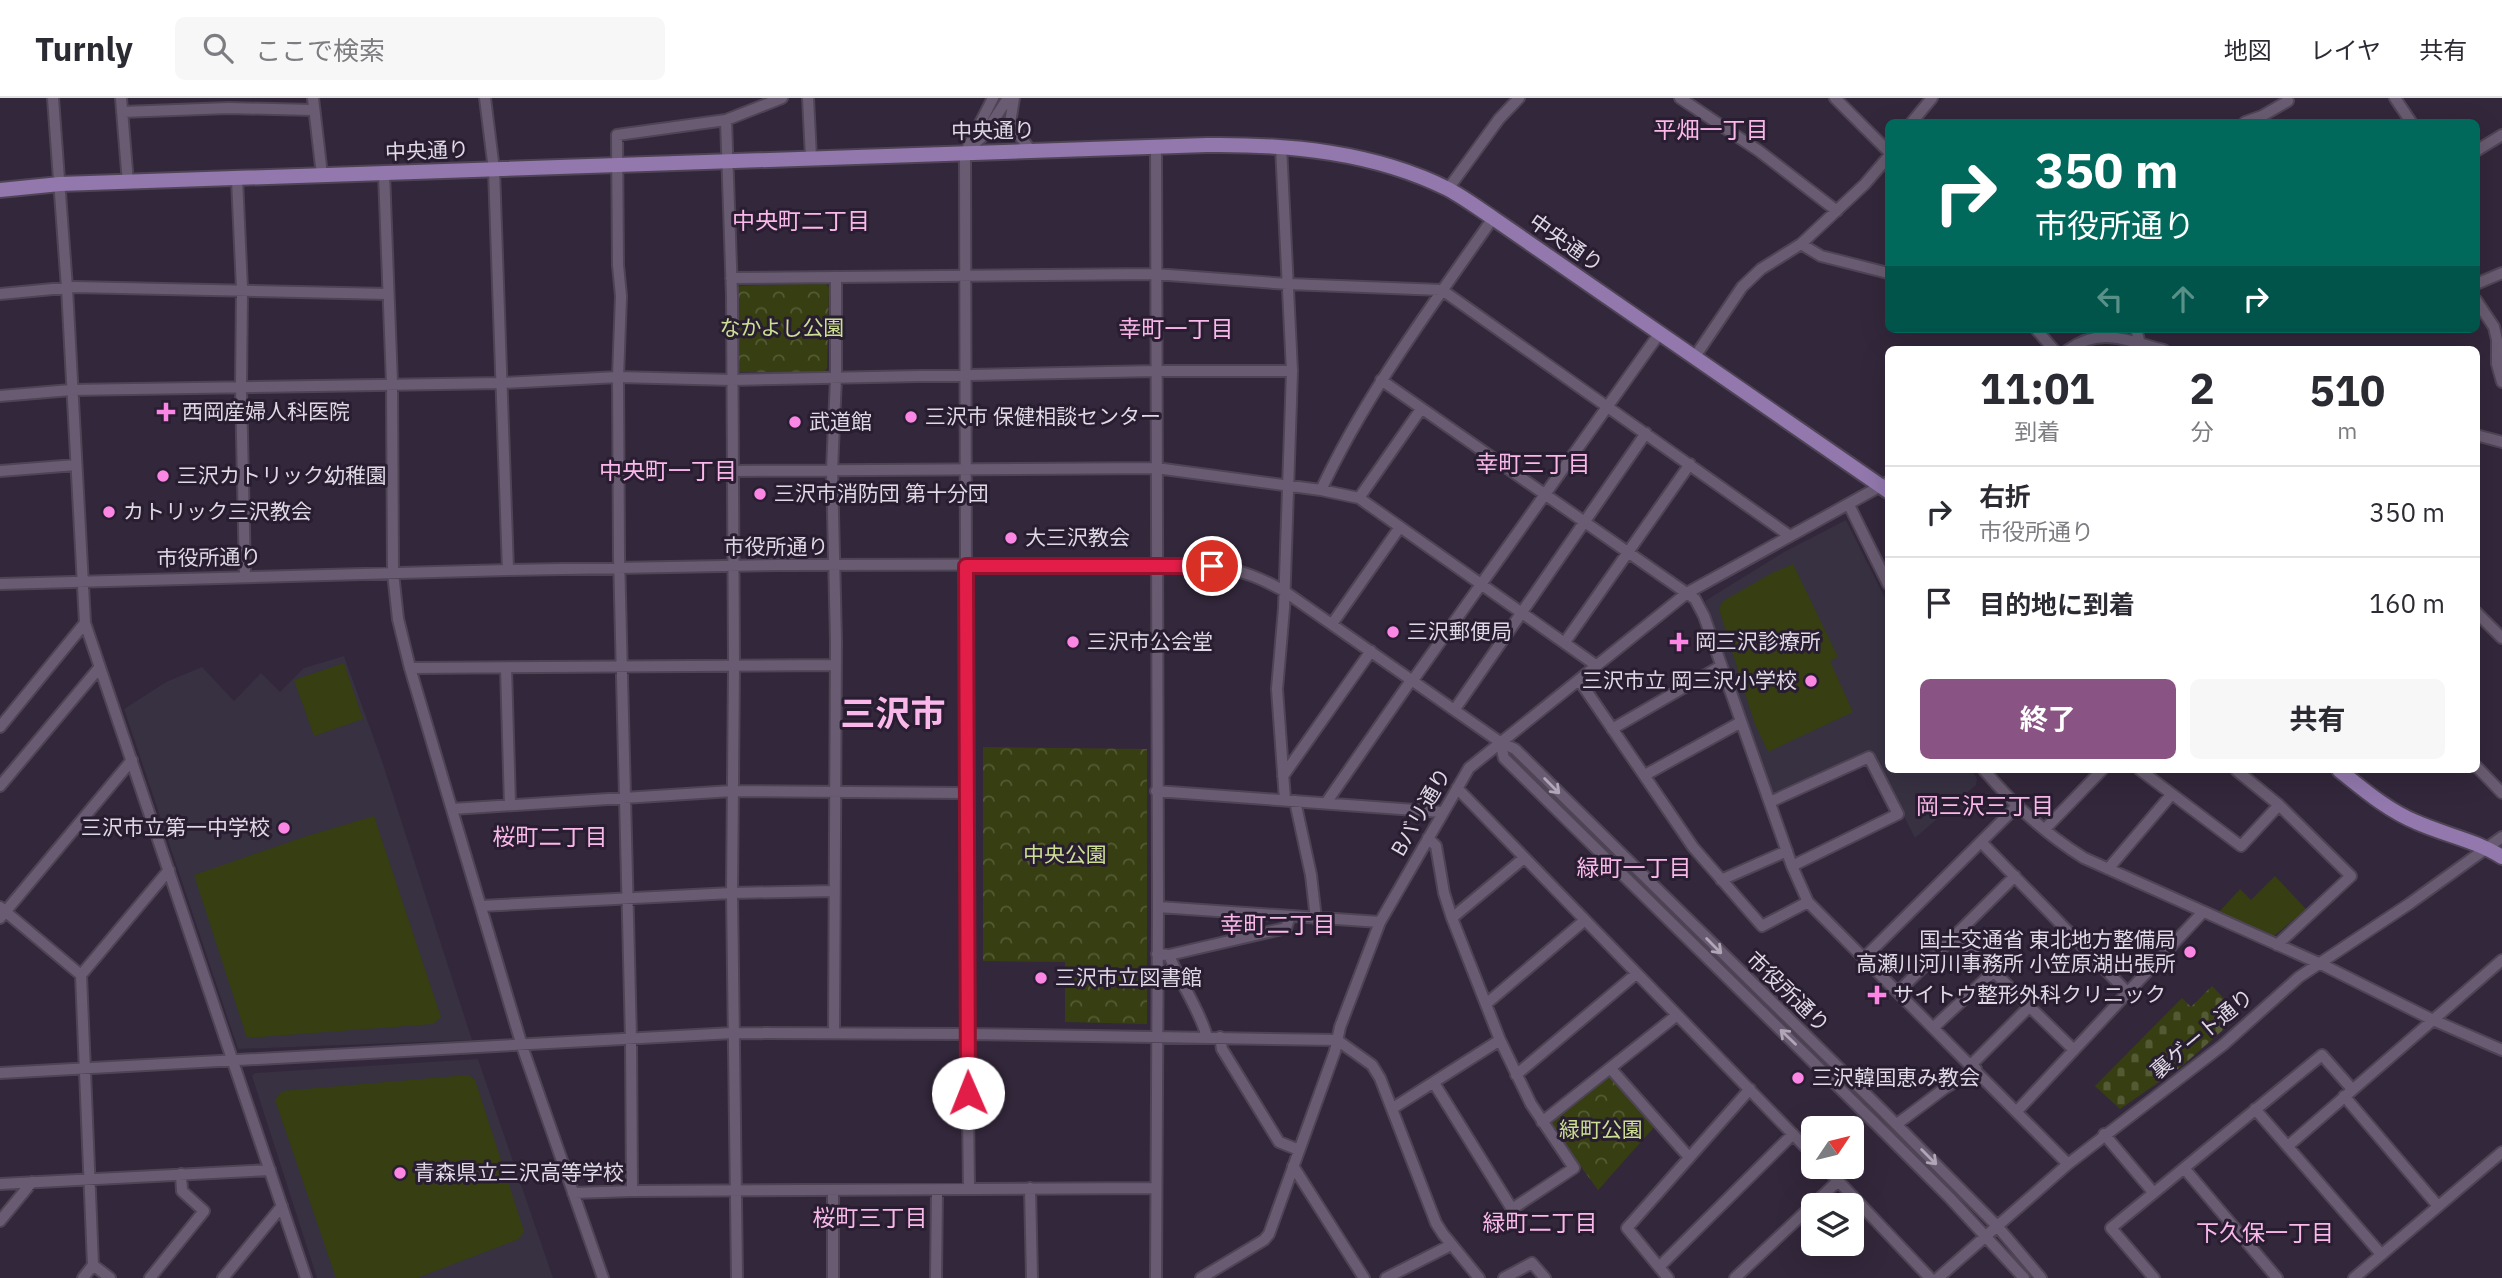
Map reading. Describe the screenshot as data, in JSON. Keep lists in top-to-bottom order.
{
  "streets": {
    "main road": ["中央通り"],
    "street": ["市役所通り", "Bバリ通り", "裏ゲート通り"]
  },
  "crossings": [
    ["市役所通り", "Bバリ通り"],
    ["市役所通り", "裏ゲート通り"]
  ],
  "districts": [
    "平畑一丁目",
    "中央町二丁目",
    "幸町一丁目",
    "幸町三丁目",
    "中央町一丁目",
    "三沢市",
    "岡三沢三丁目",
    "桜町二丁目",
    "緑町一丁目",
    "幸町二丁目",
    "桜町三丁目",
    "緑町二丁目",
    "下久保一丁目"
  ],
  "parks": ["なかよし公園", "中央公園", "緑町公園"],
  "places": {
    "health": ["西岡産婦人科医院", "岡三沢診療所", "サイトウ整形外科クリニック"],
    "other": [
      "三沢市 保健相談センター",
      "武道館",
      "三沢カトリック幼稚園",
      "三沢市消防団 第十分団",
      "カトリック三沢教会",
      "大三沢教会",
      "三沢郵便局",
      "三沢市公会堂",
      "三沢市立 岡三沢小学校",
      "三沢市立第一中学校",
      "国土交通省 東北地方整備局 高瀬川河川事務所 小笠原湖出張所",
      "三沢市立図書館",
      "三沢韓国恵み教会",
      "青森県立三沢高等学校"
    ]
  },
  "north": "top right",
  "page": {
    "header": "Turnly",
    "search": "ここで検索",
    "nav": ["地図", "レイヤ", "共有"],
    "turn": ["350 m", "市役所通り"],
    "eta": [
      "11:01",
      "到着",
      "2",
      "分",
      "510",
      "m"
    ],
    "list": [
      {
        "name": "右折",
        "note": "市役所通り",
        "value": "350 m"
      },
      {
        "name": "目的地に到着",
        "value": "160 m"
      }
    ],
    "buttons": ["終了", "共有"]
  }
}
